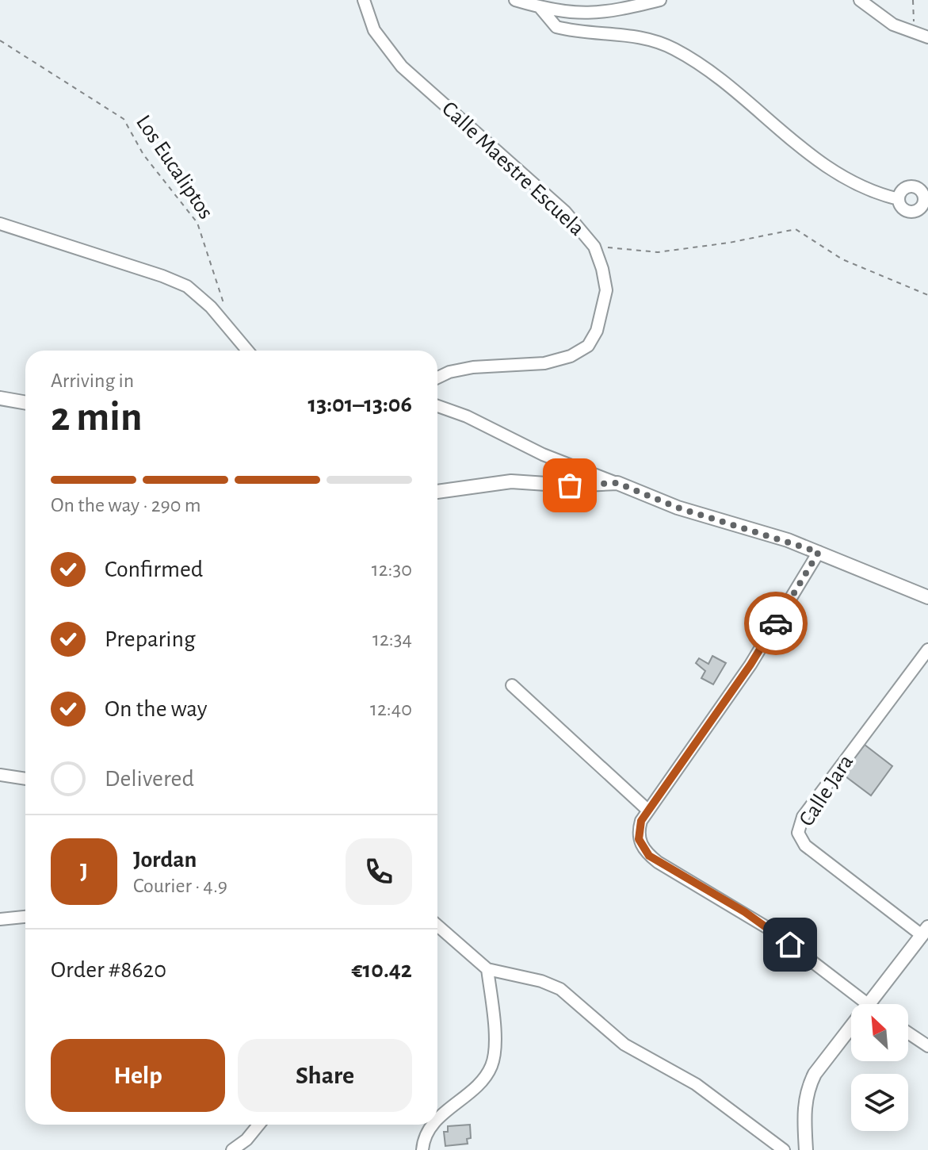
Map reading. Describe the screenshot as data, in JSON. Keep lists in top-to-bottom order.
{
  "streets": {
    "street": ["Calle Maestre Escuela", "Calle Jara"],
    "path": ["Los Eucaliptos"]
  },
  "north": "top left",
  "page": {
    "heading": ["2 min", "Arriving in", "13:01–13:06"],
    "panel": [
      "Jordan",
      "Courier · 4.9",
      "Order #8620",
      "€10.42"
    ],
    "bar": "On the way · 290 m",
    "list": [
      ["Confirmed", "12:30"],
      ["Preparing", "12:34"],
      ["On the way", "12:40"],
      "Delivered"
    ],
    "round": "J",
    "buttons": ["Help", "Share"]
  }
}
